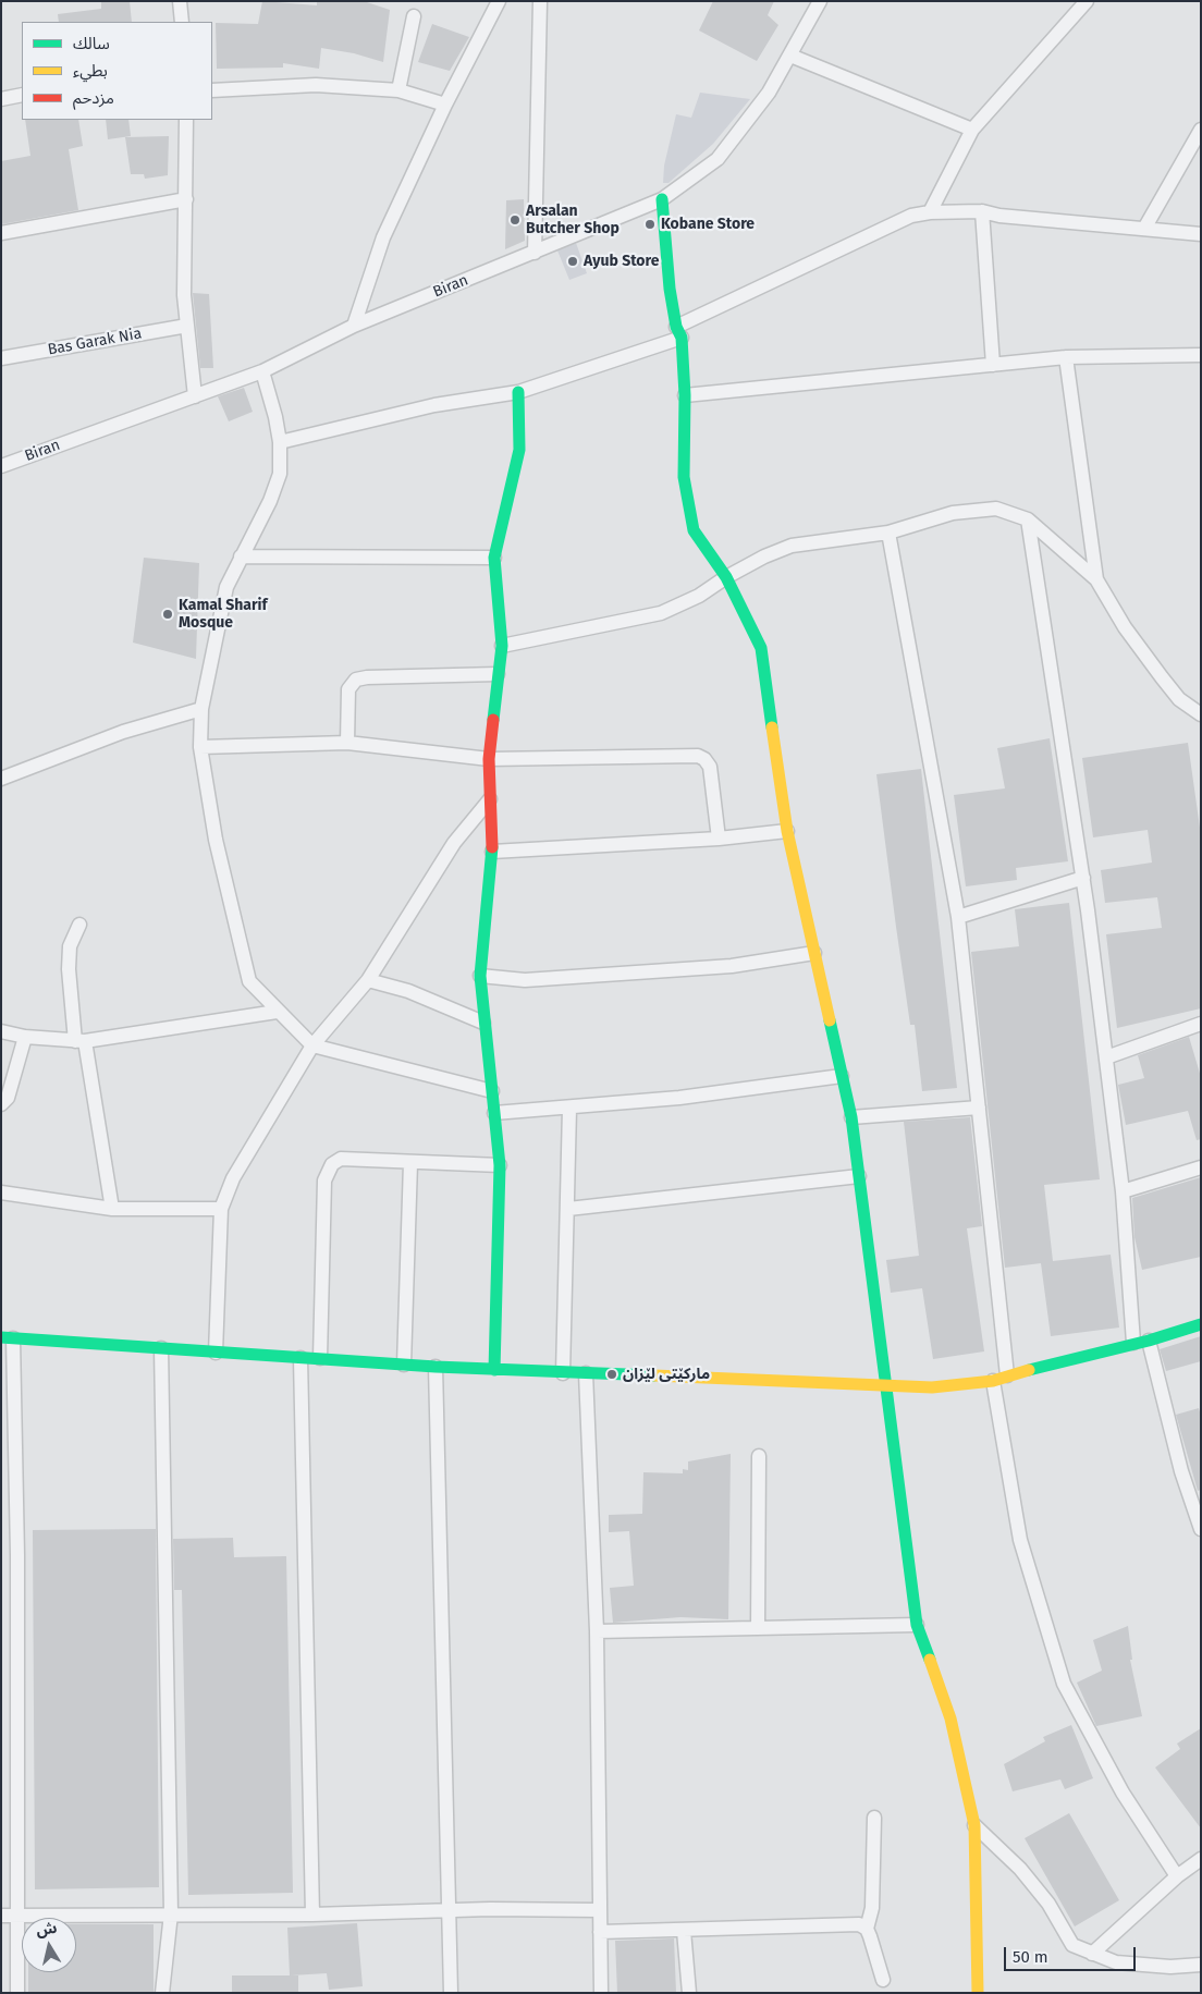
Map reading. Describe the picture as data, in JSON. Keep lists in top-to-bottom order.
{
  "streets": {
    "street": ["Biran", "Bas Garak Nia"]
  },
  "places": [
    "Arsalan Butcher Shop",
    "Kobane Store",
    "Ayub Store",
    "Kamal Sharif Mosque",
    "مارکێتی لێزان"
  ],
  "legend": ["سالك", "بطيء", "مزدحم"],
  "scale_bar": "50 m",
  "north": "top"
}
